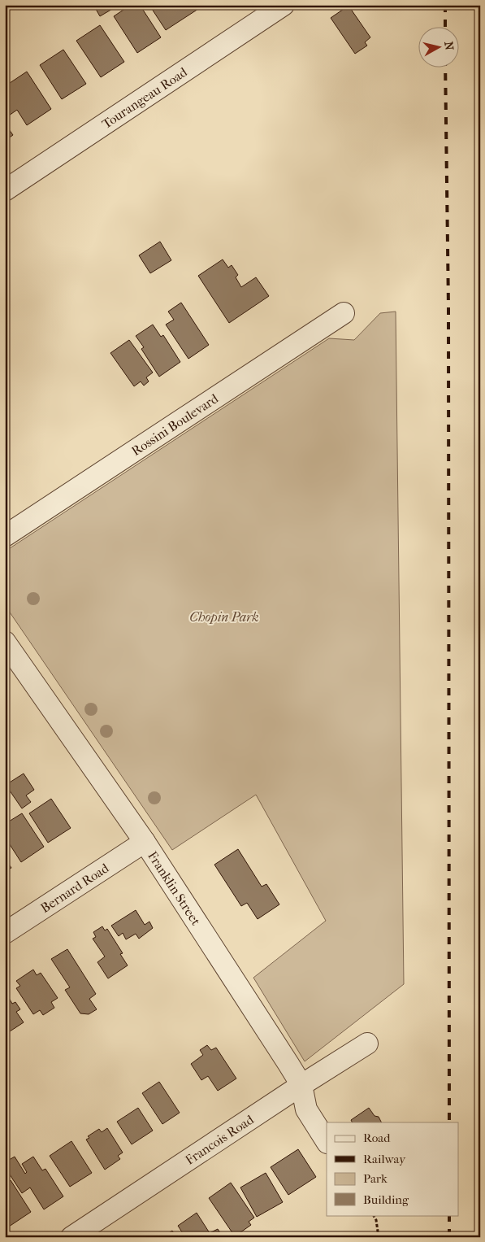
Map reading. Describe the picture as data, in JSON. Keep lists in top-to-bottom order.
{
  "streets": {
    "street": [
      "Tourangeau Road",
      "Rossini Boulevard",
      "Bernard Road",
      "Franklin Street",
      "Francois Road"
    ]
  },
  "crossings": [
    ["Bernard Road", "Franklin Street"],
    ["Franklin Street", "Francois Road"]
  ],
  "parks": ["Chopin Park"],
  "legend": [
    "Road",
    "Railway",
    "Park",
    "Building"
  ],
  "north": "right"
}
